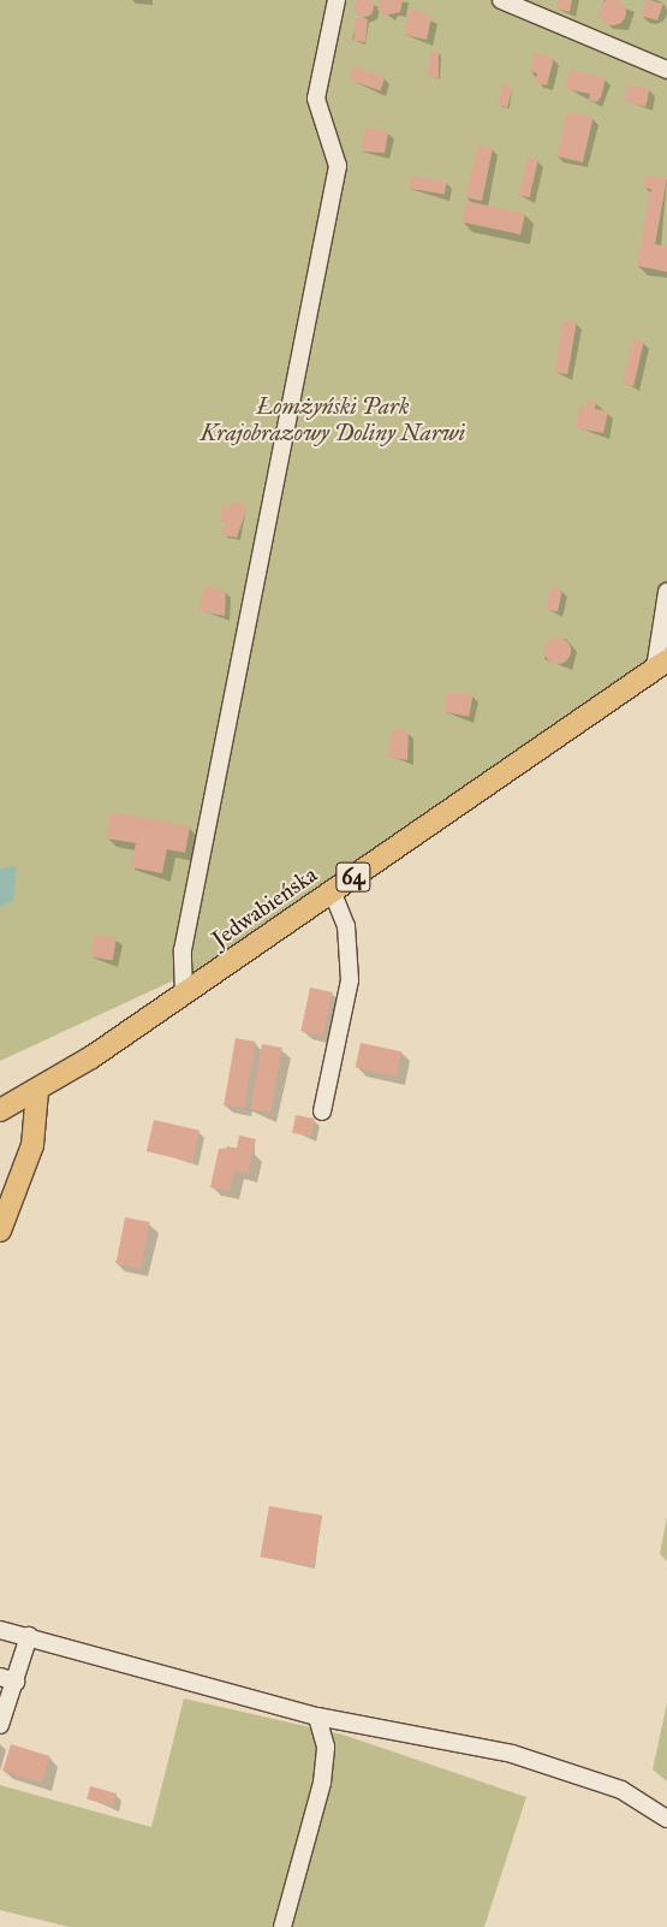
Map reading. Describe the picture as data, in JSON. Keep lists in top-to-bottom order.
{
  "streets": {
    "main road": ["64", "Jedwabieńska"]
  },
  "crossings": [
    ["64", "Jedwabieńska"]
  ],
  "parks": ["Łomżyński Park Krajobrazowy Doliny Narwi"]
}
